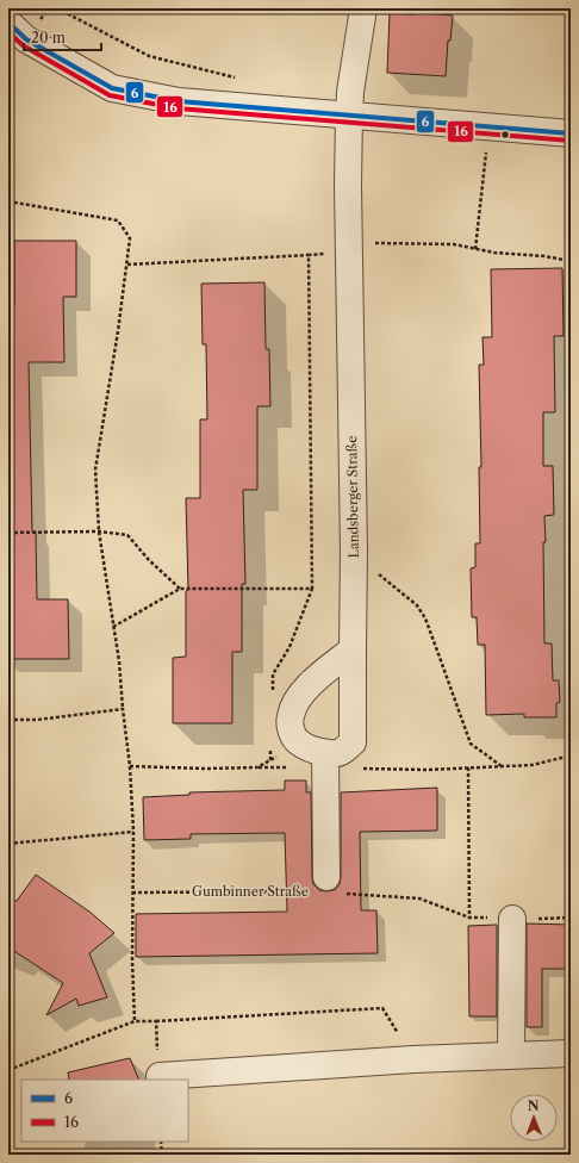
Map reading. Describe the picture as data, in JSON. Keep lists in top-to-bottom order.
{
  "streets": {
    "street": ["Landsberger Straße"],
    "path": ["Gumbinner Straße"]
  },
  "lines": ["transit line 6", "transit line 16"],
  "legend": ["6", "16"],
  "scale_bar": "20 m",
  "north": "top"
}
